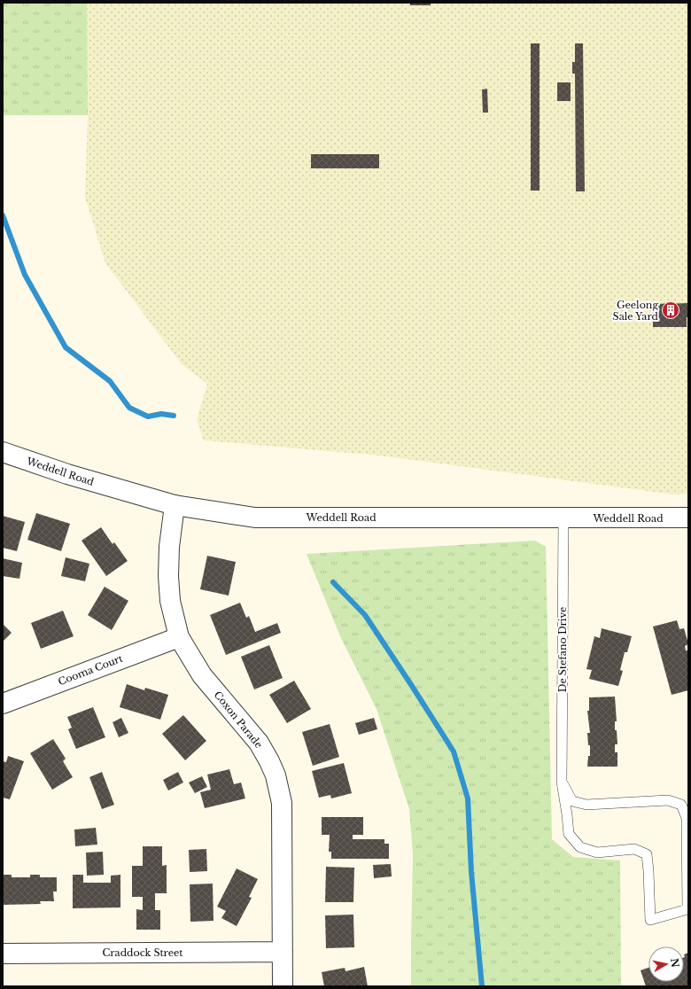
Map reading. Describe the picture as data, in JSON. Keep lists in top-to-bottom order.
{
  "streets": {
    "street": [
      "Weddell Road",
      "Cooma Court",
      "Coxon Parade",
      "Craddock Street"
    ],
    "lane": ["De Stefano Drive"]
  },
  "crossings": [
    ["Weddell Road", "De Stefano Drive"],
    ["Weddell Road", "Coxon Parade"],
    ["Cooma Court", "Coxon Parade"],
    ["Coxon Parade", "Craddock Street"]
  ],
  "places": {
    "building": ["Geelong Sale Yard"]
  },
  "north": "right"
}
